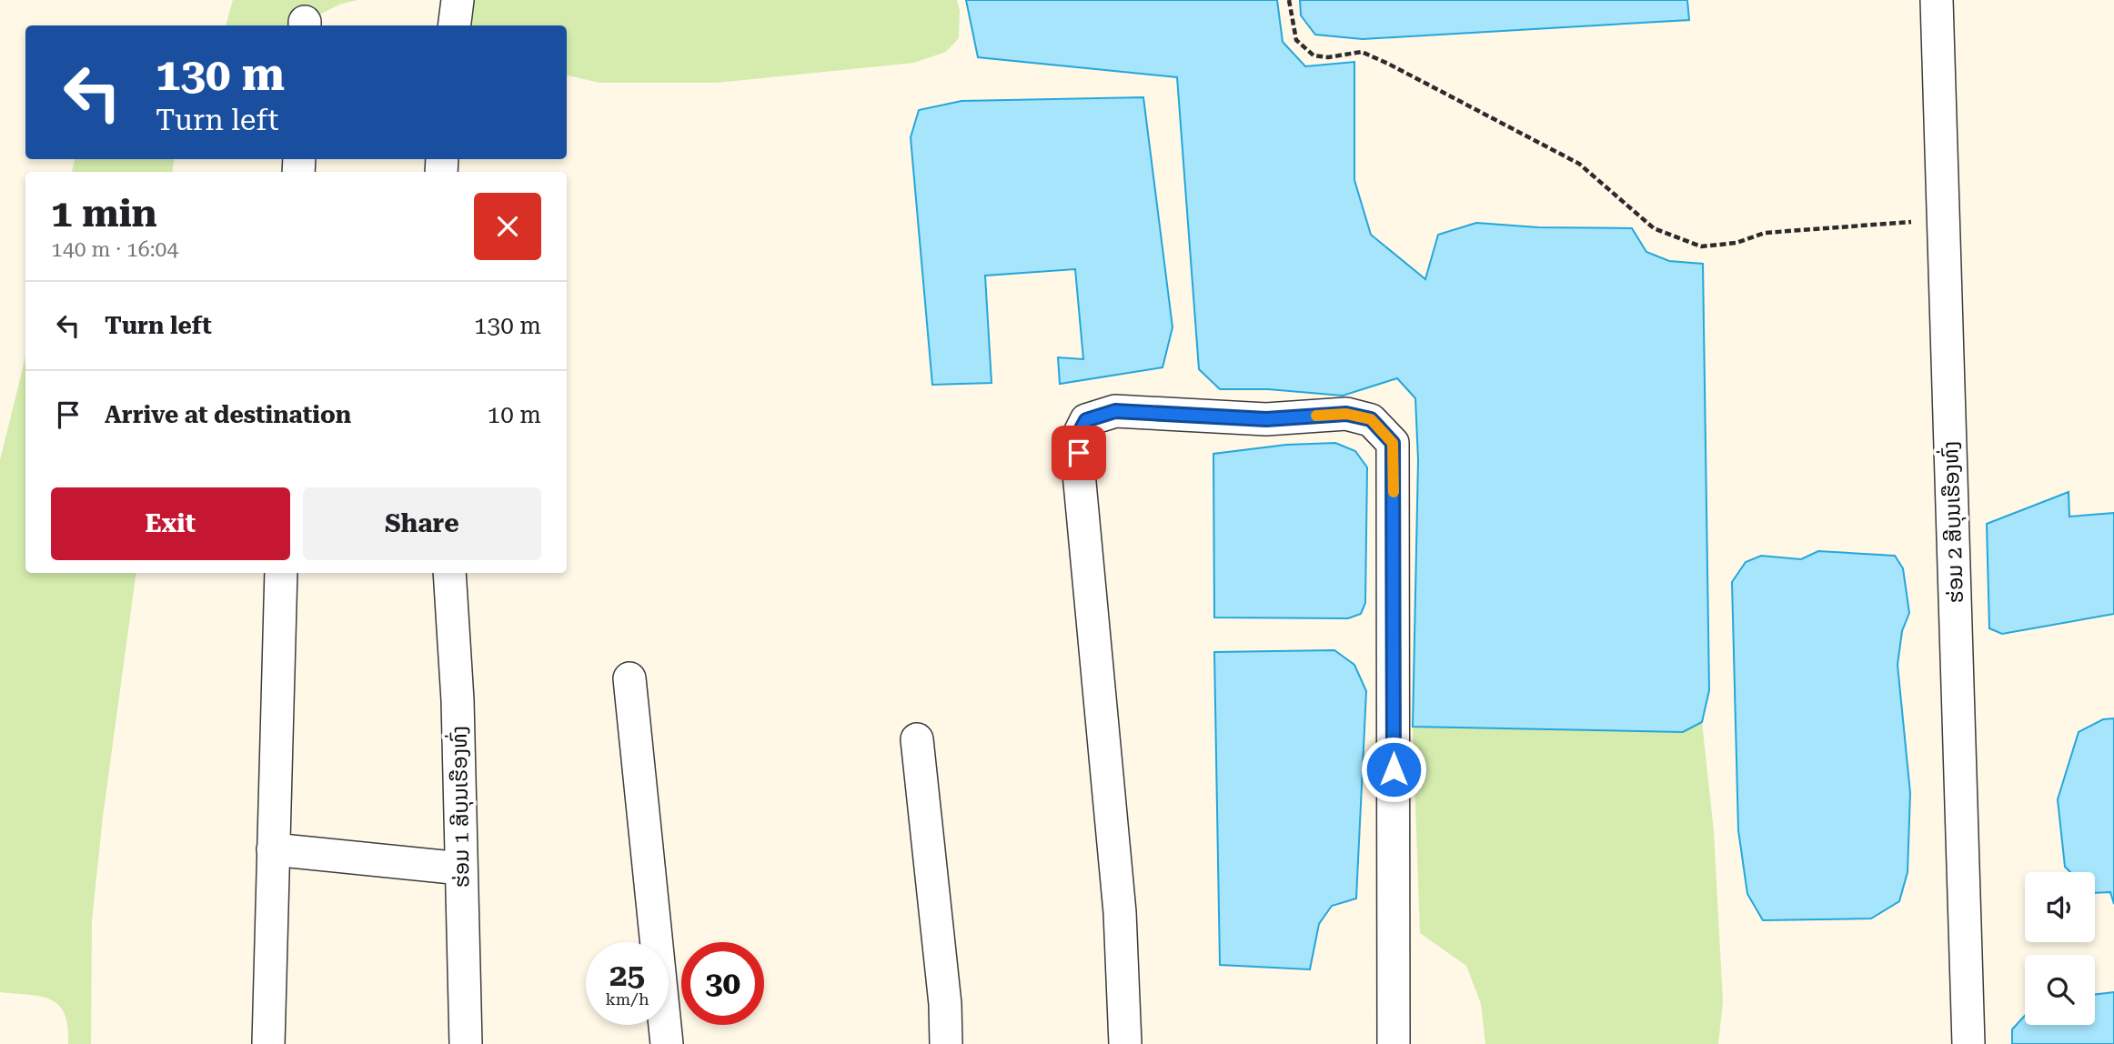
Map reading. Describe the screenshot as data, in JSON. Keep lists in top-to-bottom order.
{
  "streets": {
    "street": ["ຮ່ອມ 2 ສີບຸນເຮືອງທົ່ງ", "ຮ່ອມ 1 ສີບຸນເຮືອງທົ່ງ"]
  },
  "page": {
    "turn": ["130 m", "Turn left"],
    "heading": ["1 min", "140 m · 16:04"],
    "list": [
      {
        "name": "Turn left",
        "value": "130 m"
      },
      {
        "name": "Arrive at destination",
        "value": "10 m"
      }
    ],
    "buttons": ["Exit", "Share"],
    "speed": "25 km/h",
    "limit": "30"
  }
}
